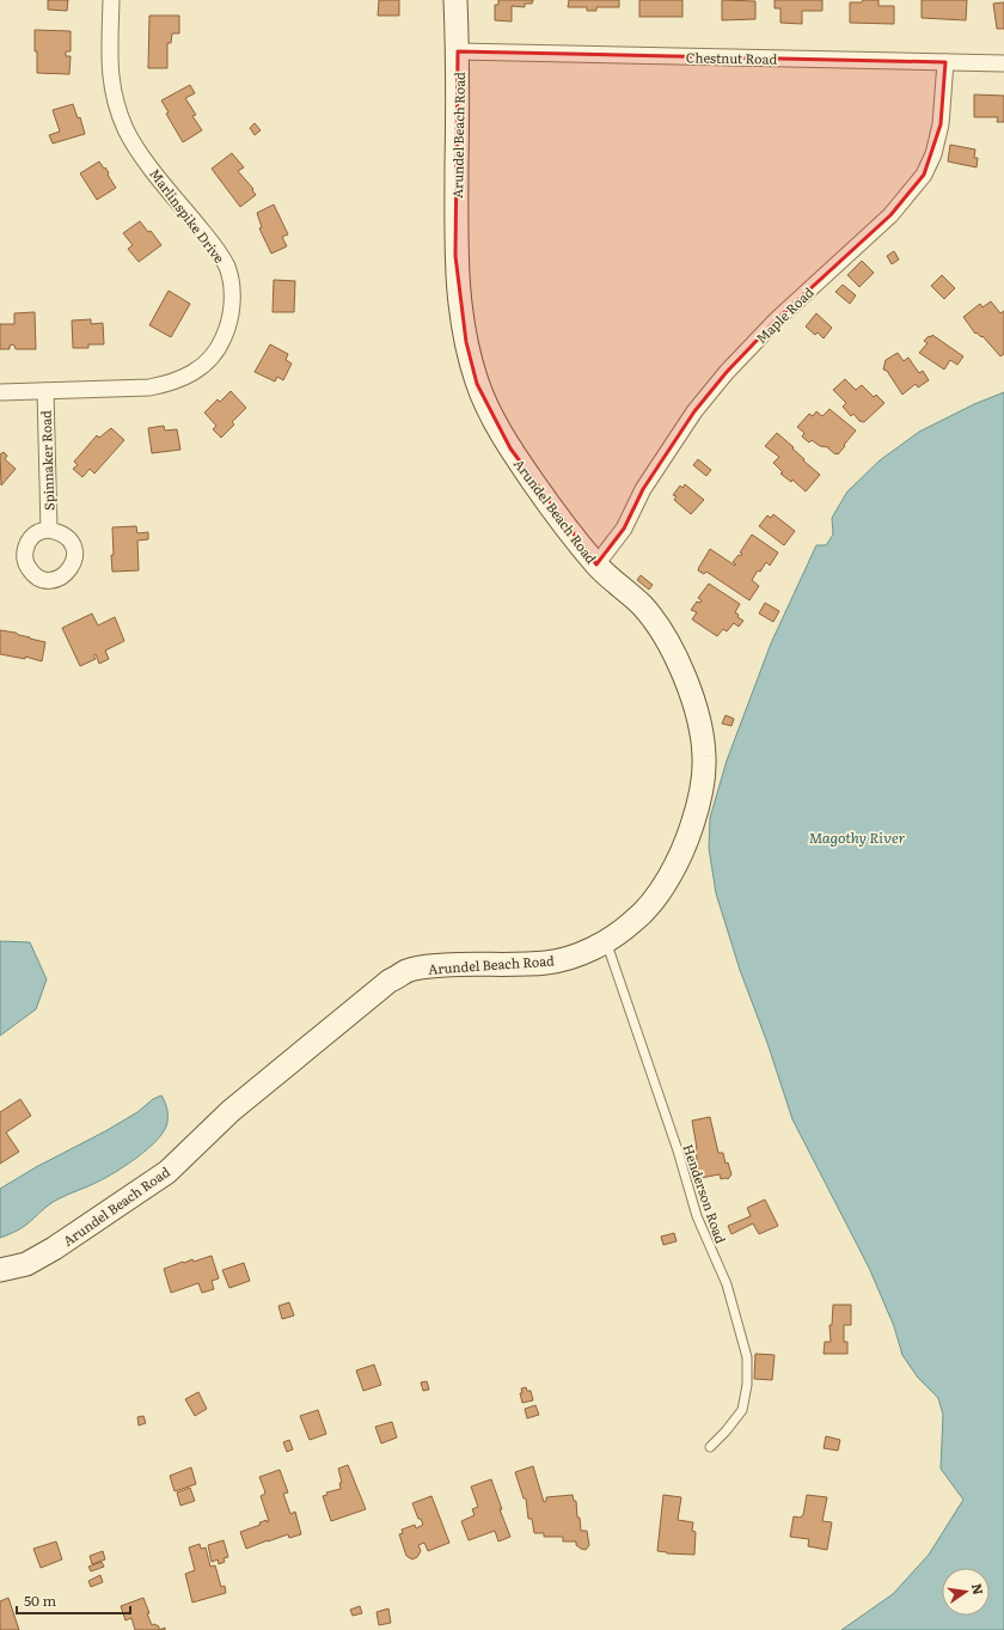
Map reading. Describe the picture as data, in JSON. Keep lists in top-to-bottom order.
{
  "streets": {
    "street": [
      "Chestnut Road",
      "Arundel Beach Road",
      "Marlinspike Drive",
      "Maple Road",
      "Spinnaker Road"
    ],
    "lane": ["Henderson Road"]
  },
  "crossings": [
    ["Chestnut Road", "Arundel Beach Road"],
    ["Chestnut Road", "Maple Road"],
    ["Arundel Beach Road", "Maple Road"],
    ["Arundel Beach Road", "Henderson Road"],
    ["Marlinspike Drive", "Spinnaker Road"]
  ],
  "water": ["Magothy River"],
  "scale_bar": "50 m",
  "north": "right"
}
